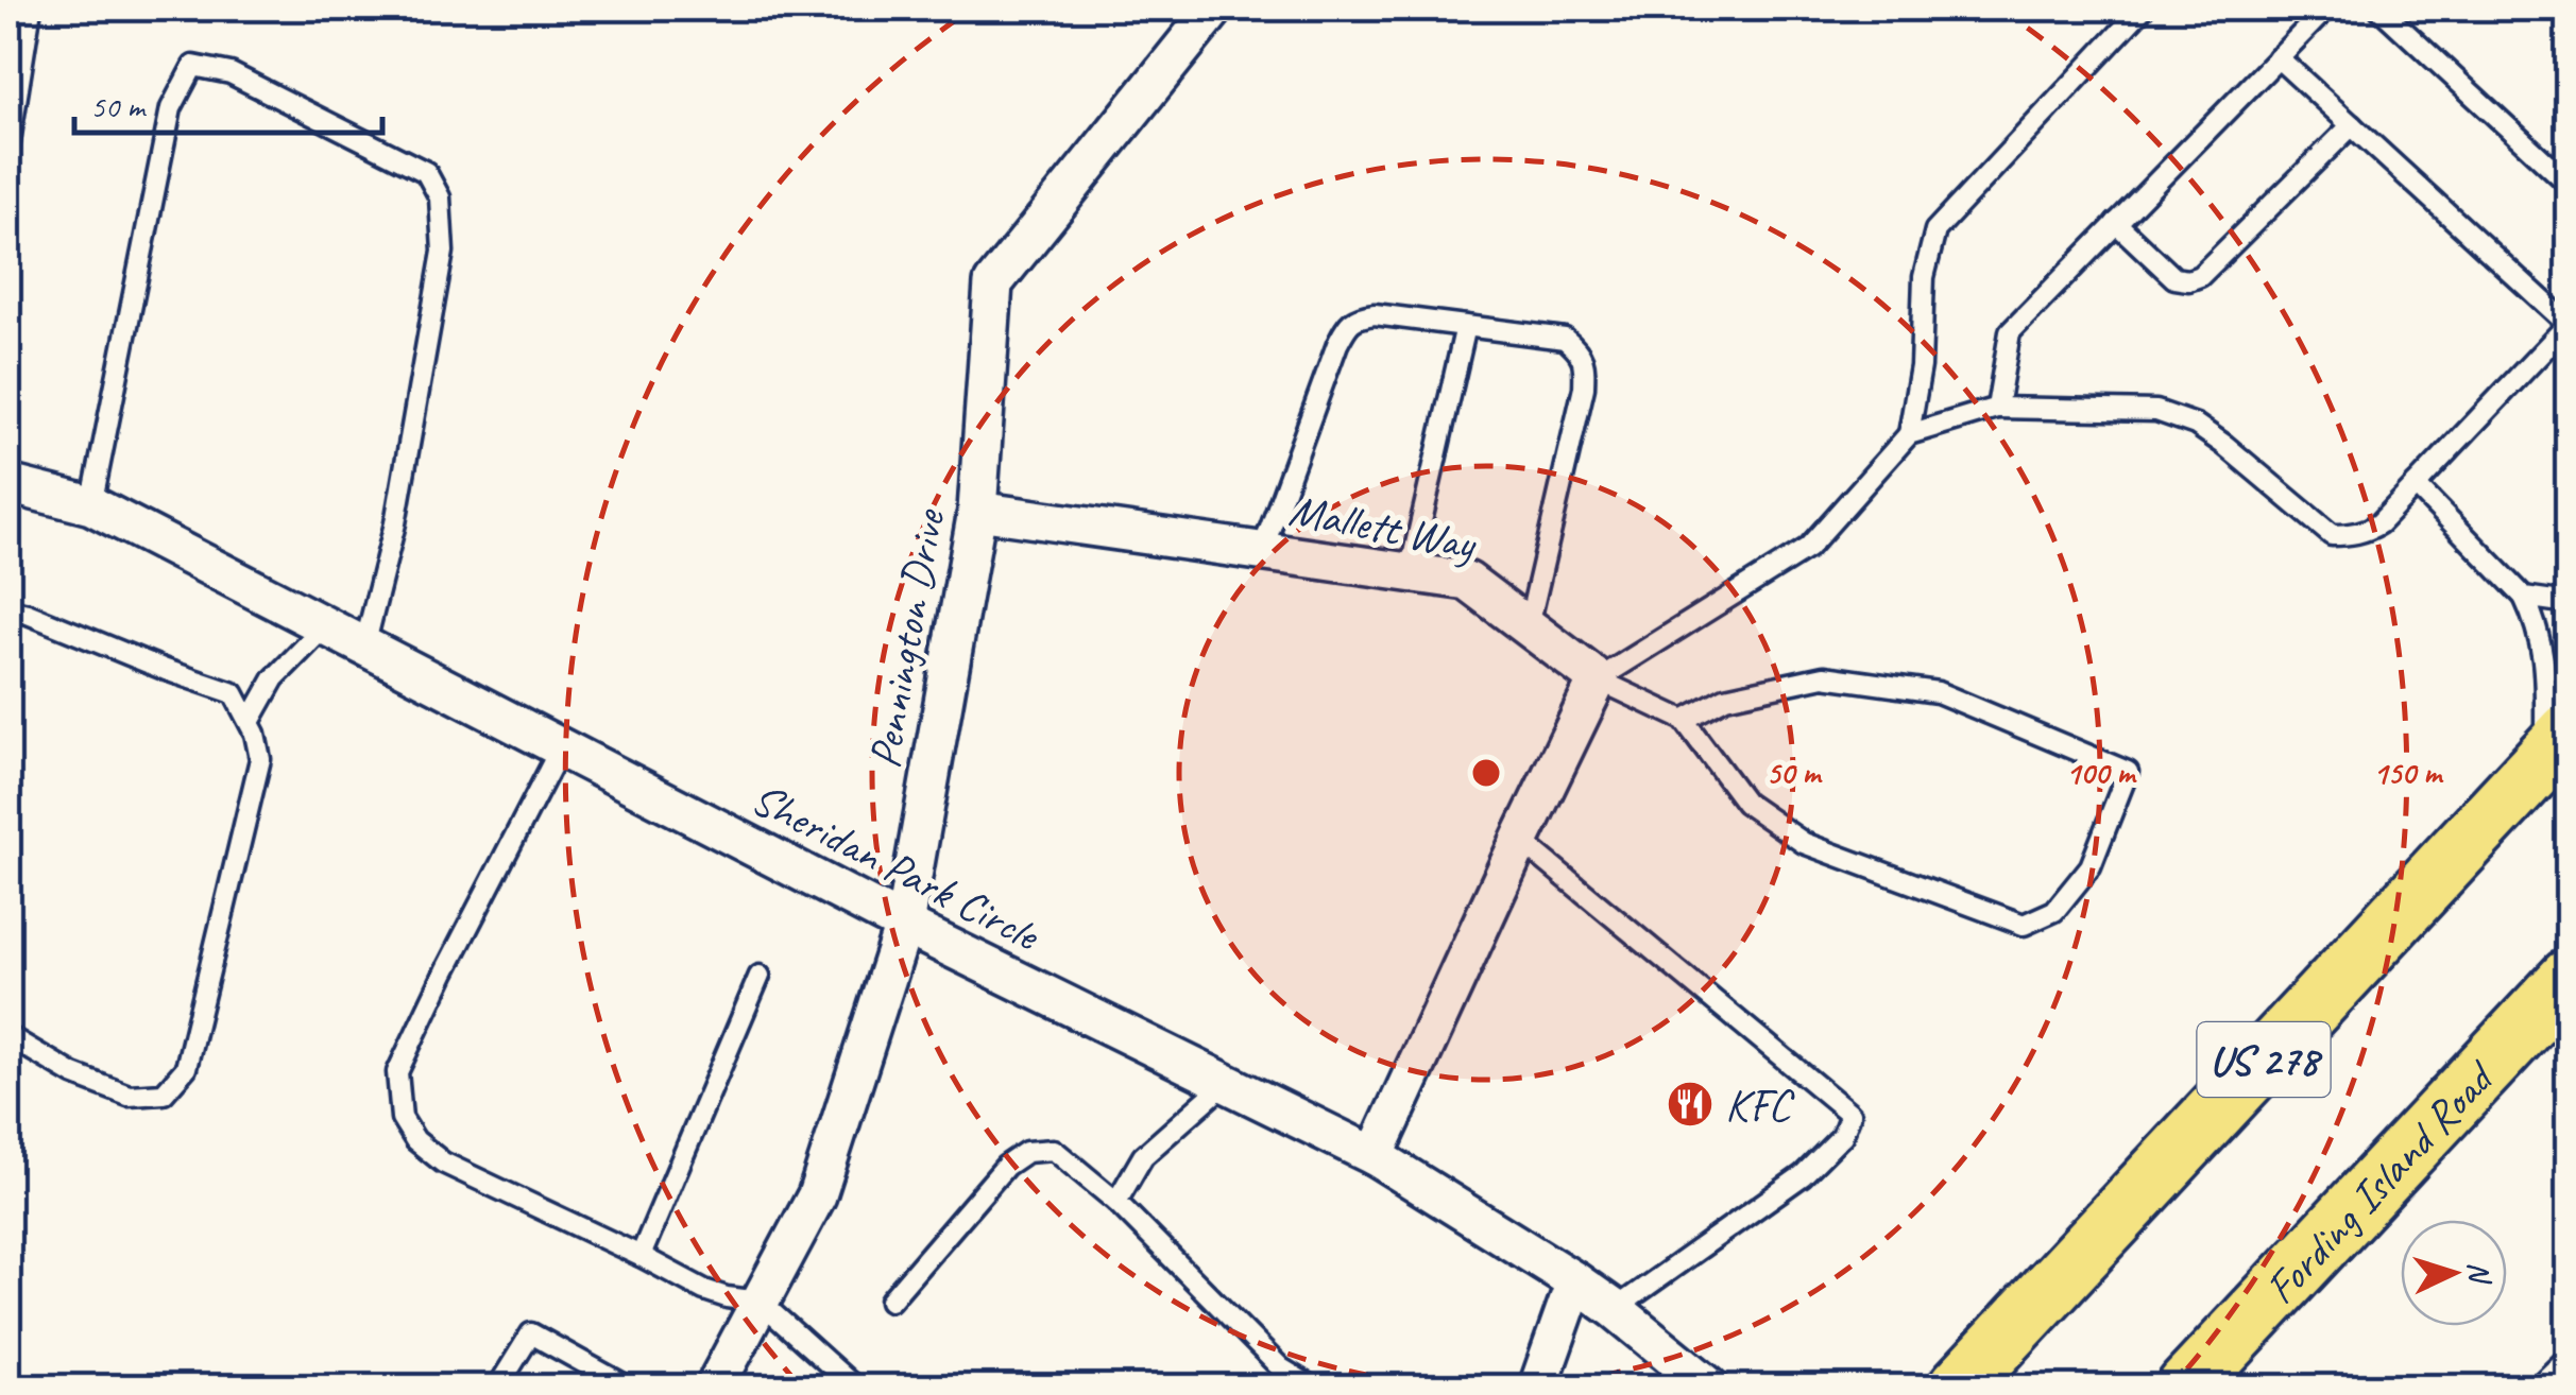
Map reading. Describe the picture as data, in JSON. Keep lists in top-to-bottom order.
{
  "streets": {
    "highway": ["US 278", "Fording Island Road"],
    "street": ["Mallett Way", "Pennington Drive", "Sheridan Park Circle"]
  },
  "crossings": [
    ["Mallett Way", "Pennington Drive"],
    ["Pennington Drive", "Sheridan Park Circle"]
  ],
  "places": {
    "restaurant": ["KFC"]
  },
  "scale_bar": "50 m",
  "north": "right",
  "rings": ["50 m", "100 m", "150 m"]
}
